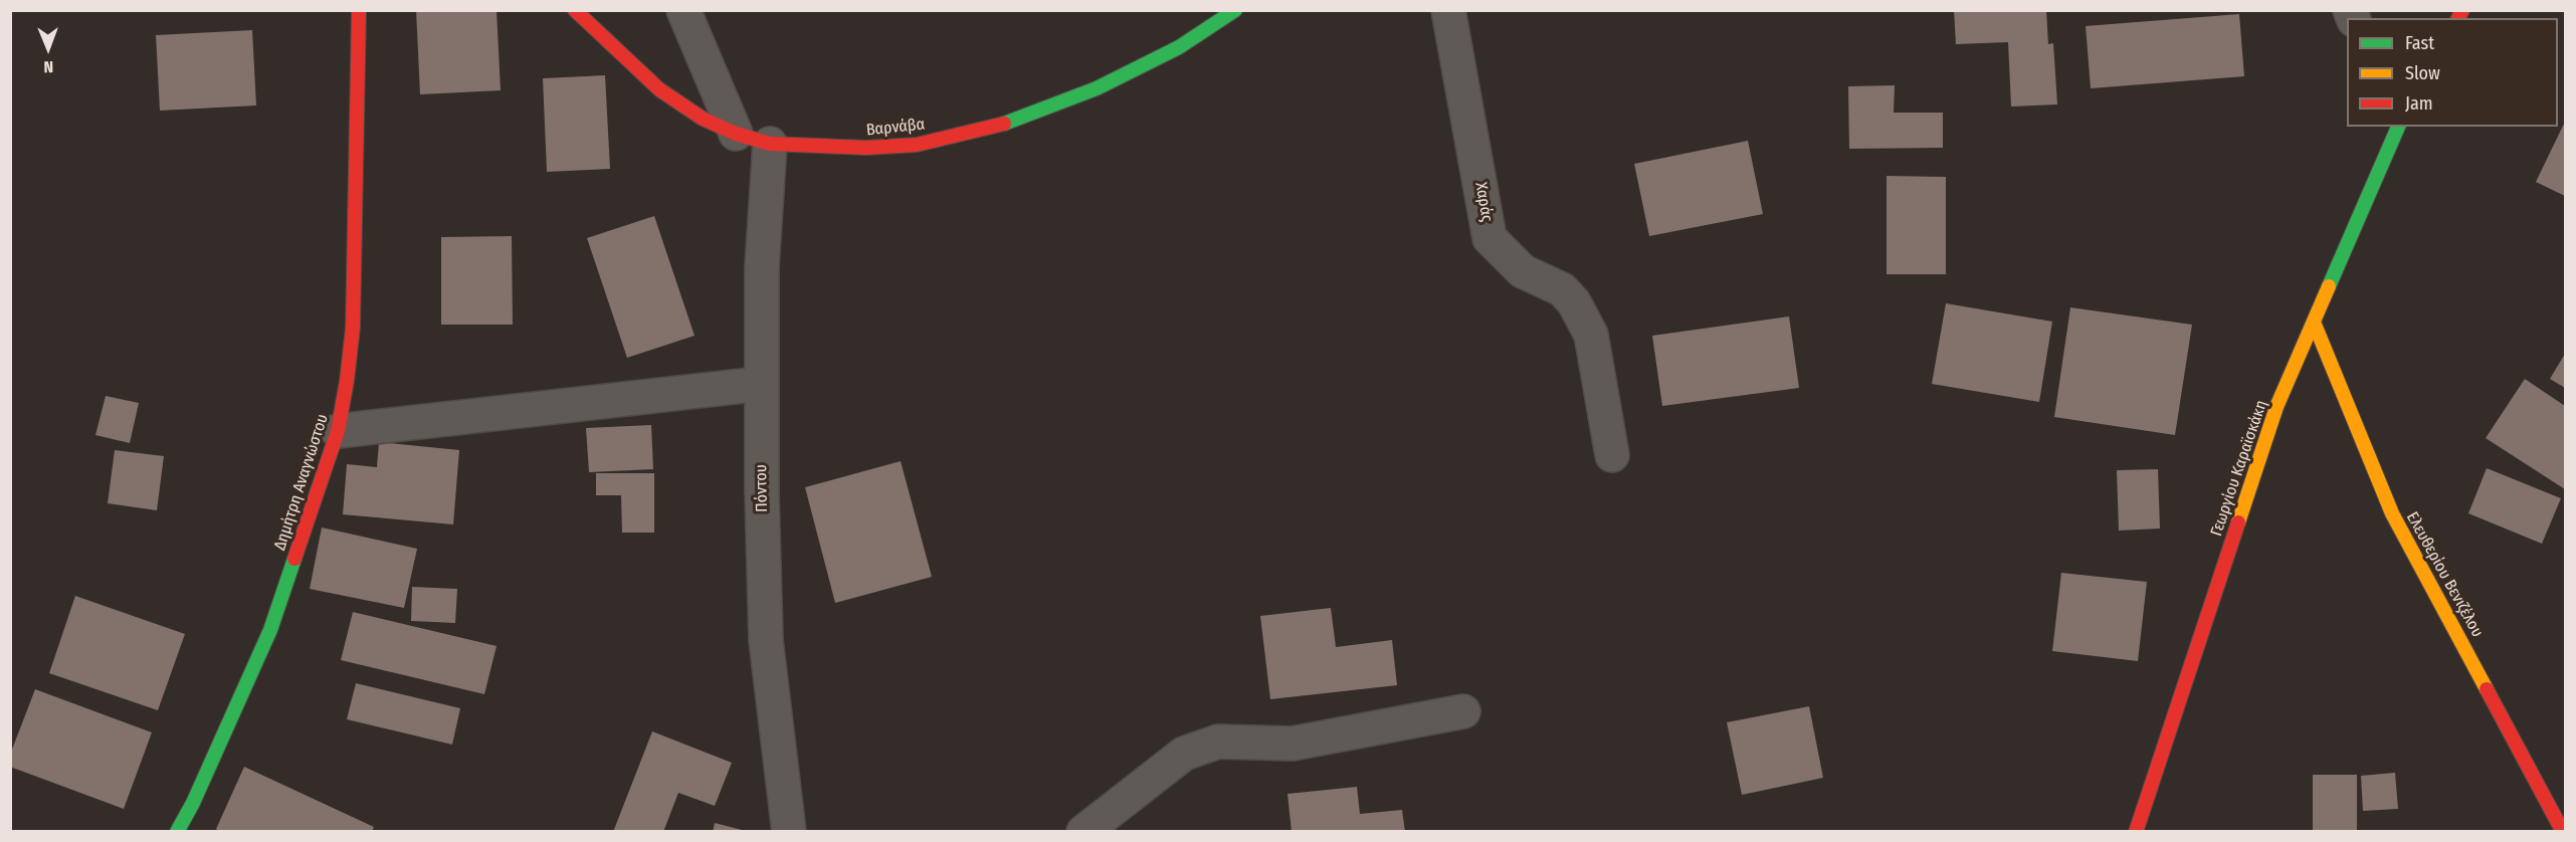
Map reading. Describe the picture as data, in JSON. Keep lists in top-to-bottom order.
{
  "streets": {
    "street": [
      "Βαρνάβα",
      "Χαράς",
      "Γεωργίου Καραϊσκάκη",
      "Δημήτρη Αναγνώστου",
      "Πόντου",
      "Ελευθερίου Βενιζέλου"
    ]
  },
  "crossings": [
    ["Βαρνάβα", "Πόντου"],
    ["Γεωργίου Καραϊσκάκη", "Ελευθερίου Βενιζέλου"]
  ],
  "legend": ["Fast", "Slow", "Jam"],
  "north": "bottom"
}
